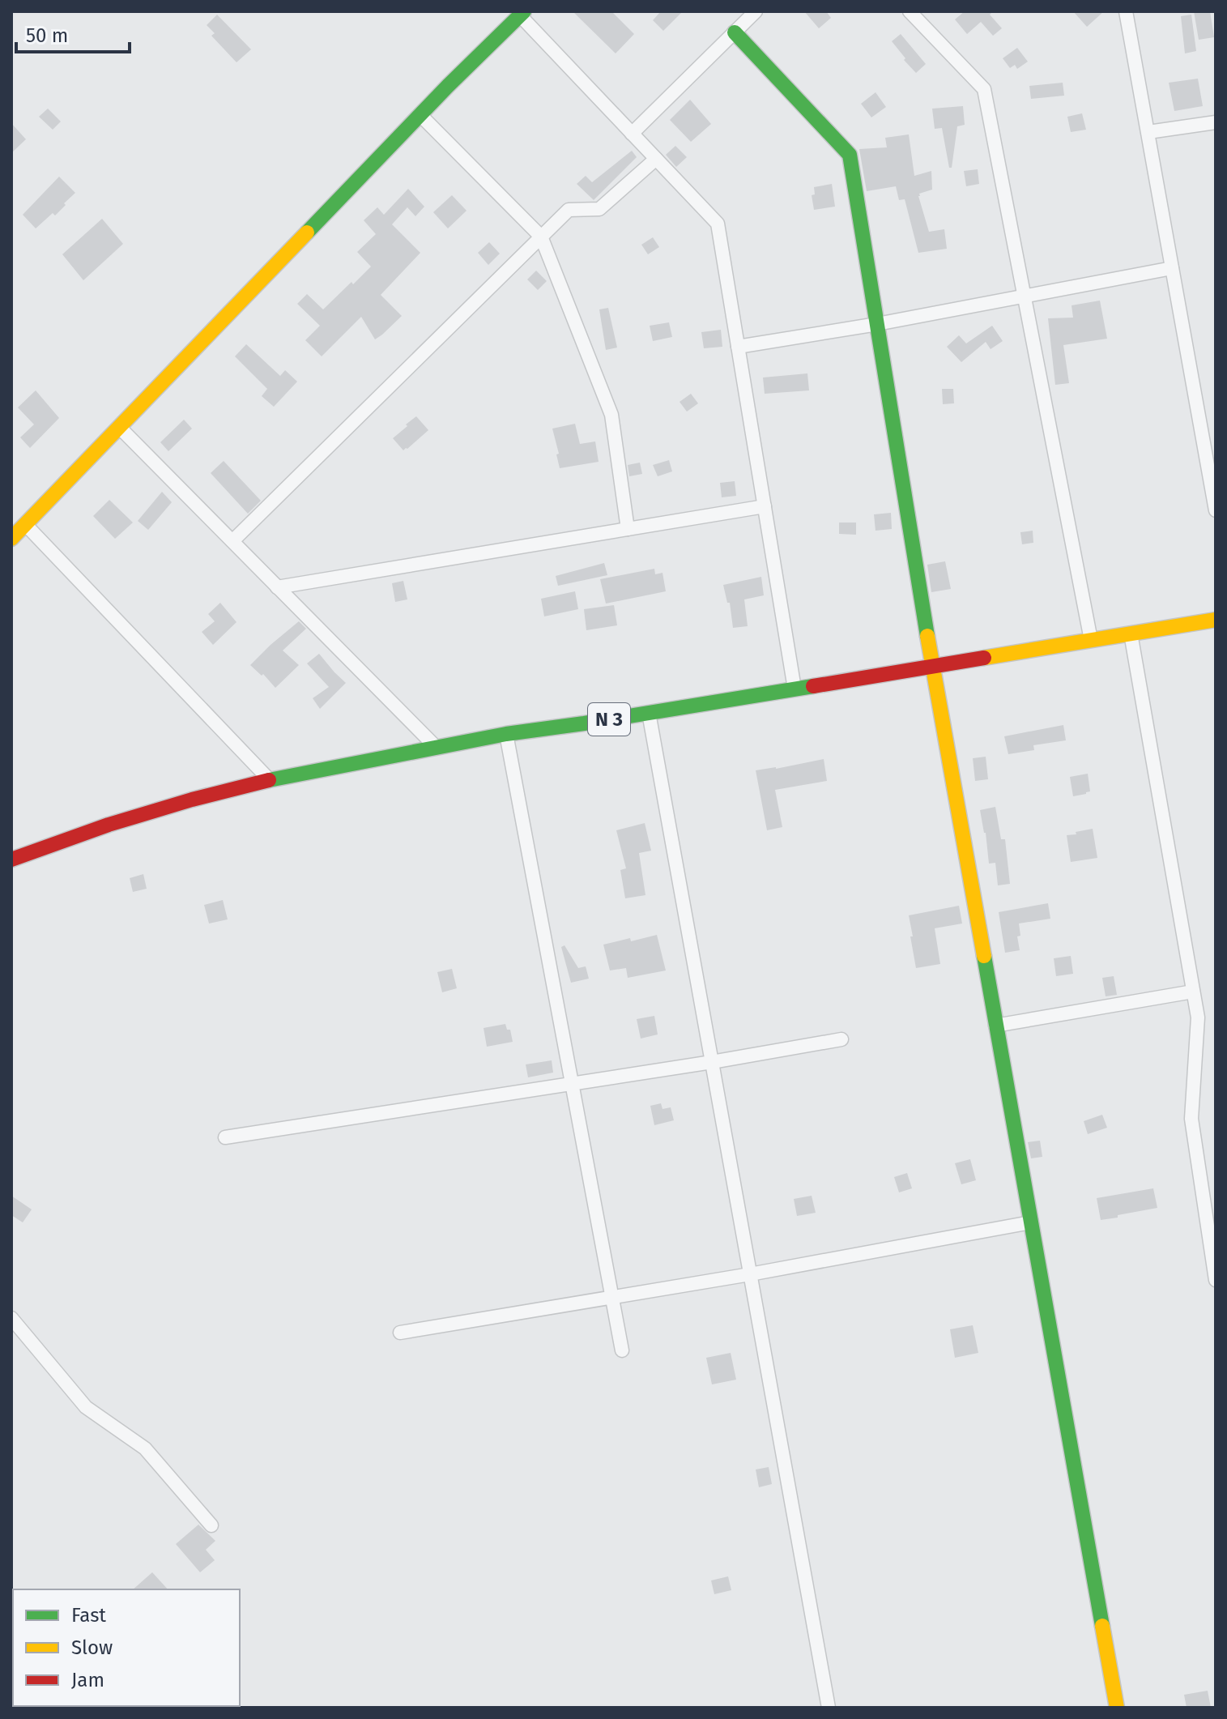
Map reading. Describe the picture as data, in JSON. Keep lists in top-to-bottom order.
{
  "streets": {
    "main road": ["N 3"]
  },
  "legend": ["Fast", "Slow", "Jam"],
  "scale_bar": "50 m"
}
